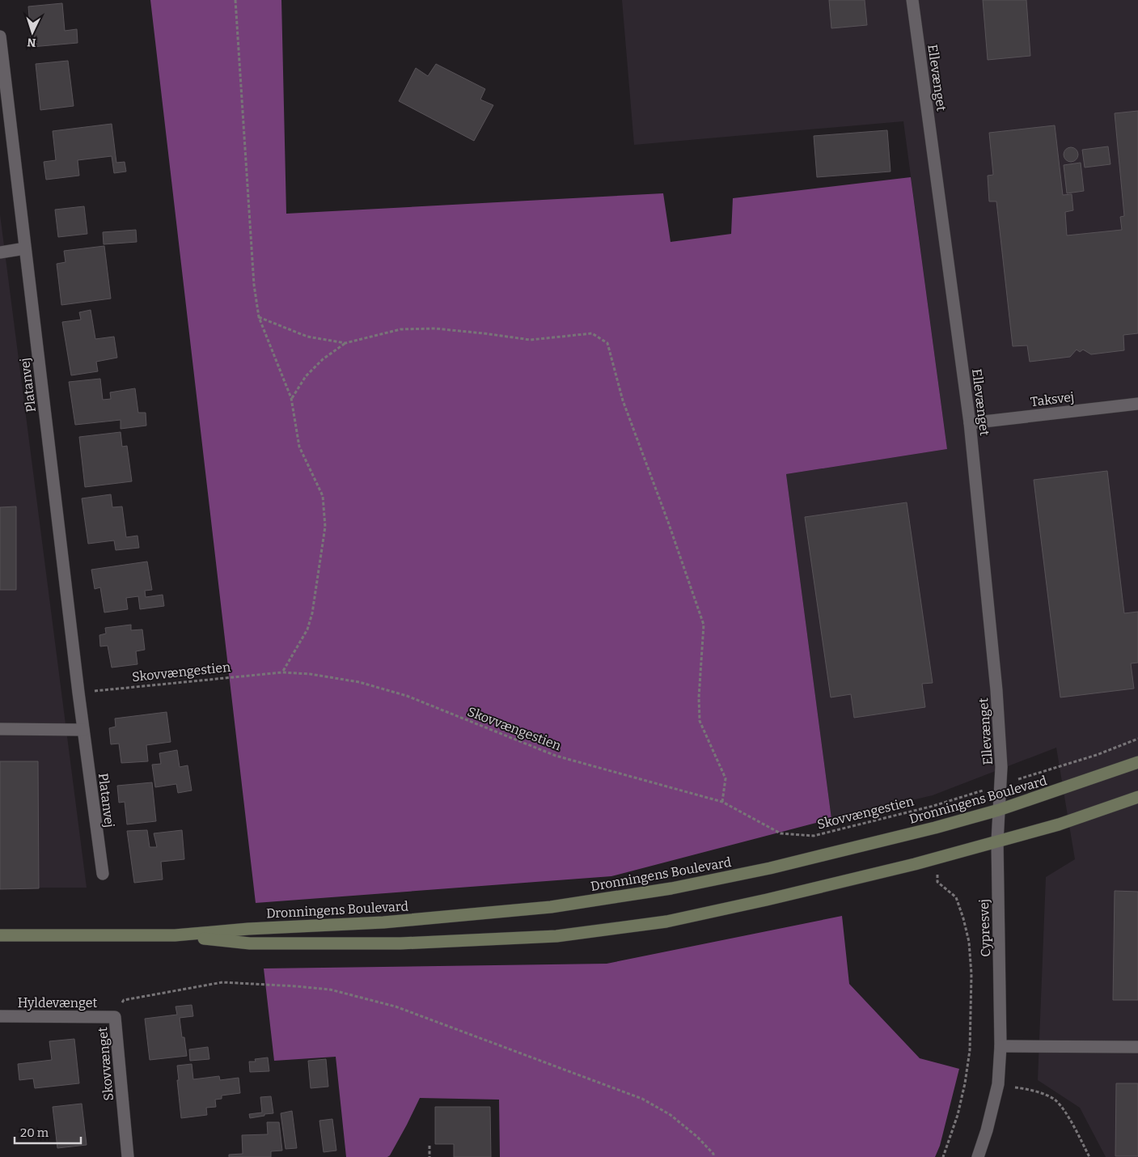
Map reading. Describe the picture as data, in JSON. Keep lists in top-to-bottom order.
{
  "streets": {
    "main road": ["Dronningens Boulevard"],
    "street": [
      "Ellevænget",
      "Platanvej",
      "Taksvej",
      "Cypresvej",
      "Hyldevænget",
      "Skovvænget"
    ],
    "path": ["Skovvængestien"]
  },
  "crossings": [
    ["Ellevænget", "Taksvej"],
    ["Ellevænget", "Skovvængestien"],
    ["Ellevænget", "Dronningens Boulevard"],
    ["Ellevænget", "Cypresvej"],
    ["Platanvej", "Skovvængestien"],
    ["Dronningens Boulevard", "Cypresvej"],
    ["Hyldevænget", "Skovvænget"]
  ],
  "scale_bar": "20 m",
  "north": "bottom"
}
